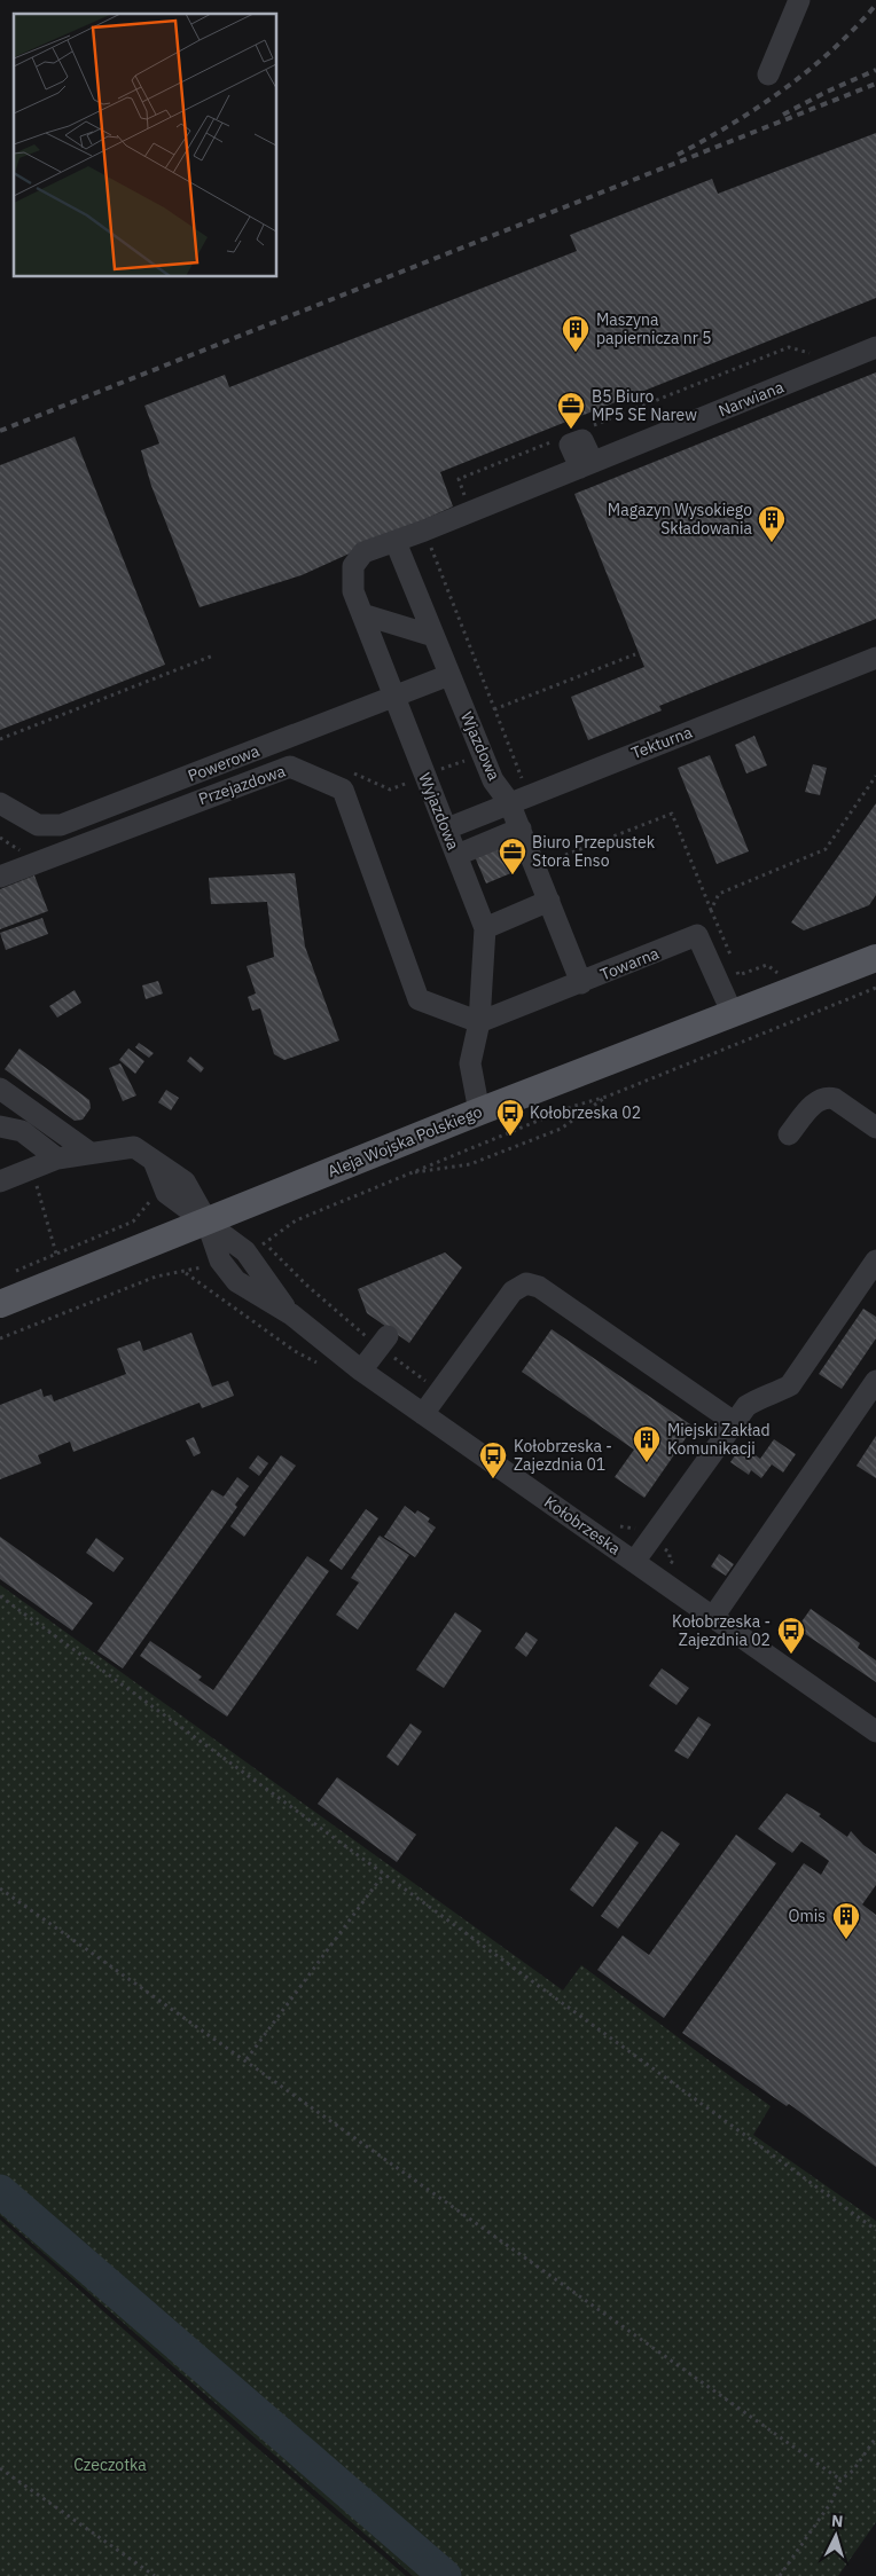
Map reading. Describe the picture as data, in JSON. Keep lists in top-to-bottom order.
{
  "streets": {
    "main road": ["Aleja Wojska Polskiego"],
    "street": [
      "Narwiana",
      "Tekturna",
      "Wjazdowa",
      "Powerowa",
      "Przejazdowa",
      "Wyjazdowa",
      "Towarna",
      "Kołobrzeska"
    ]
  },
  "crossings": [
    ["Narwiana", "Wjazdowa"],
    ["Narwiana", "Wyjazdowa"],
    ["Tekturna", "Wjazdowa"],
    ["Tekturna", "Wyjazdowa"],
    ["Wjazdowa", "Powerowa"],
    ["Wjazdowa", "Wyjazdowa"],
    ["Wjazdowa", "Towarna"],
    ["Powerowa", "Wyjazdowa"],
    ["Przejazdowa", "Wyjazdowa"],
    ["Przejazdowa", "Towarna"],
    ["Wyjazdowa", "Towarna"],
    ["Wyjazdowa", "Aleja Wojska Polskiego"],
    ["Towarna", "Aleja Wojska Polskiego"],
    ["Aleja Wojska Polskiego", "Kołobrzeska"]
  ],
  "parks": ["Czeczotka"],
  "places": {
    "building": [
      "Maszyna papiernicza nr 5",
      "Magazyn Wysokiego Składowania",
      "Miejski Zakład Komunikacji",
      "Omis"
    ],
    "office": ["B5 Biuro MP5 SE Narew", "Biuro Przepustek Stora Enso"],
    "bus stop": ["Kołobrzeska 02", "Kołobrzeska - Zajezdnia 01", "Kołobrzeska - Zajezdnia 02"]
  },
  "north": "top"
}
